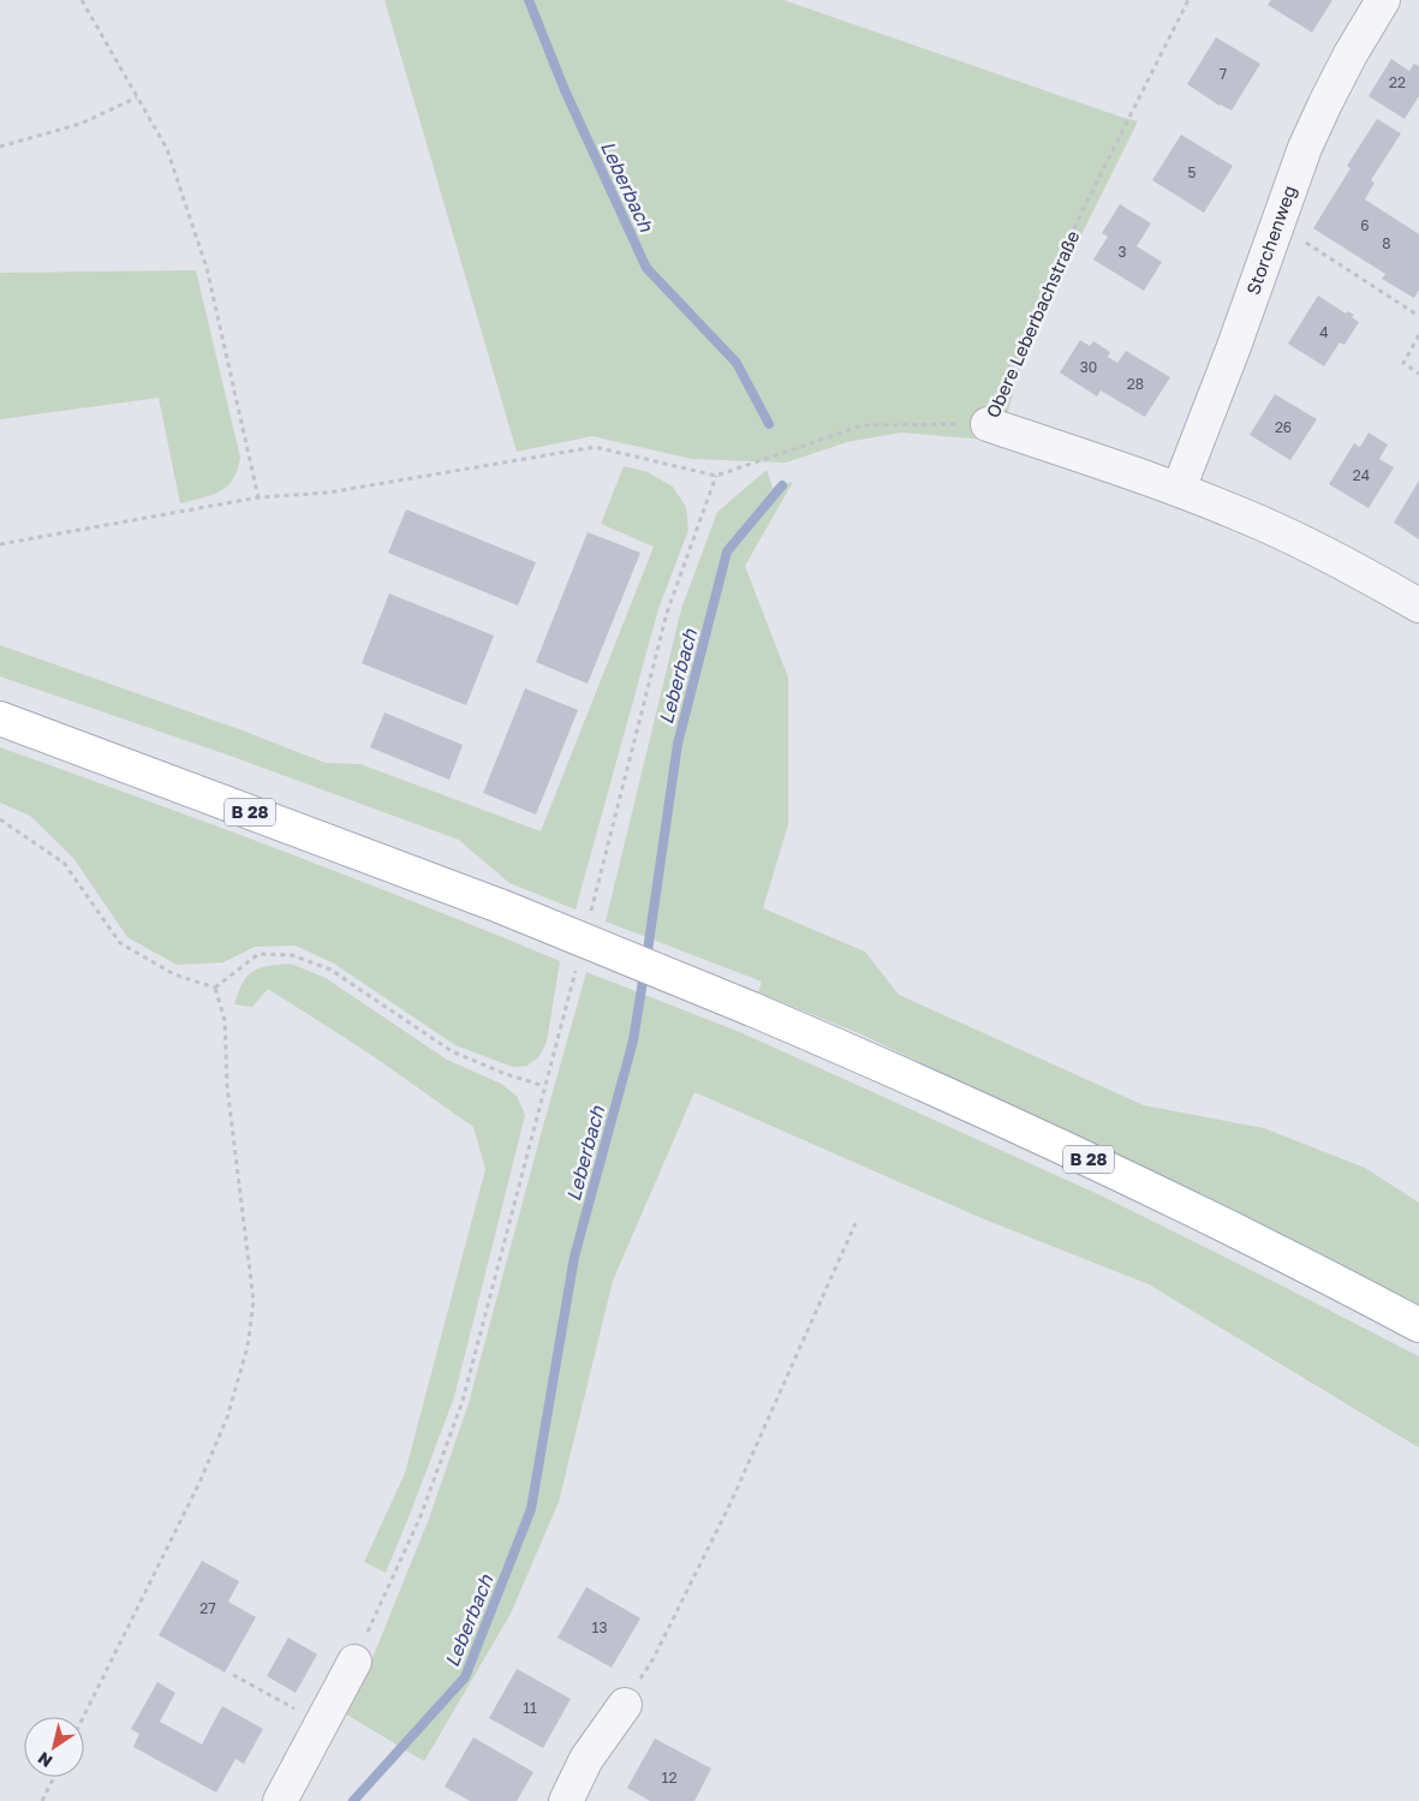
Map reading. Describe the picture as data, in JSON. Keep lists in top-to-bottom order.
{
  "streets": {
    "main road": ["B 28"],
    "street": ["Storchenweg", "Obere Leberbachstraße"]
  },
  "crossings": [
    ["Storchenweg", "Obere Leberbachstraße"]
  ],
  "water": ["Leberbach"],
  "house_numbers": [
    "7",
    "22",
    "5",
    "6",
    "8",
    "3",
    "4",
    "30",
    "28",
    "26",
    "24",
    "27",
    "13",
    "11",
    "12"
  ],
  "north": "bottom left"
}
